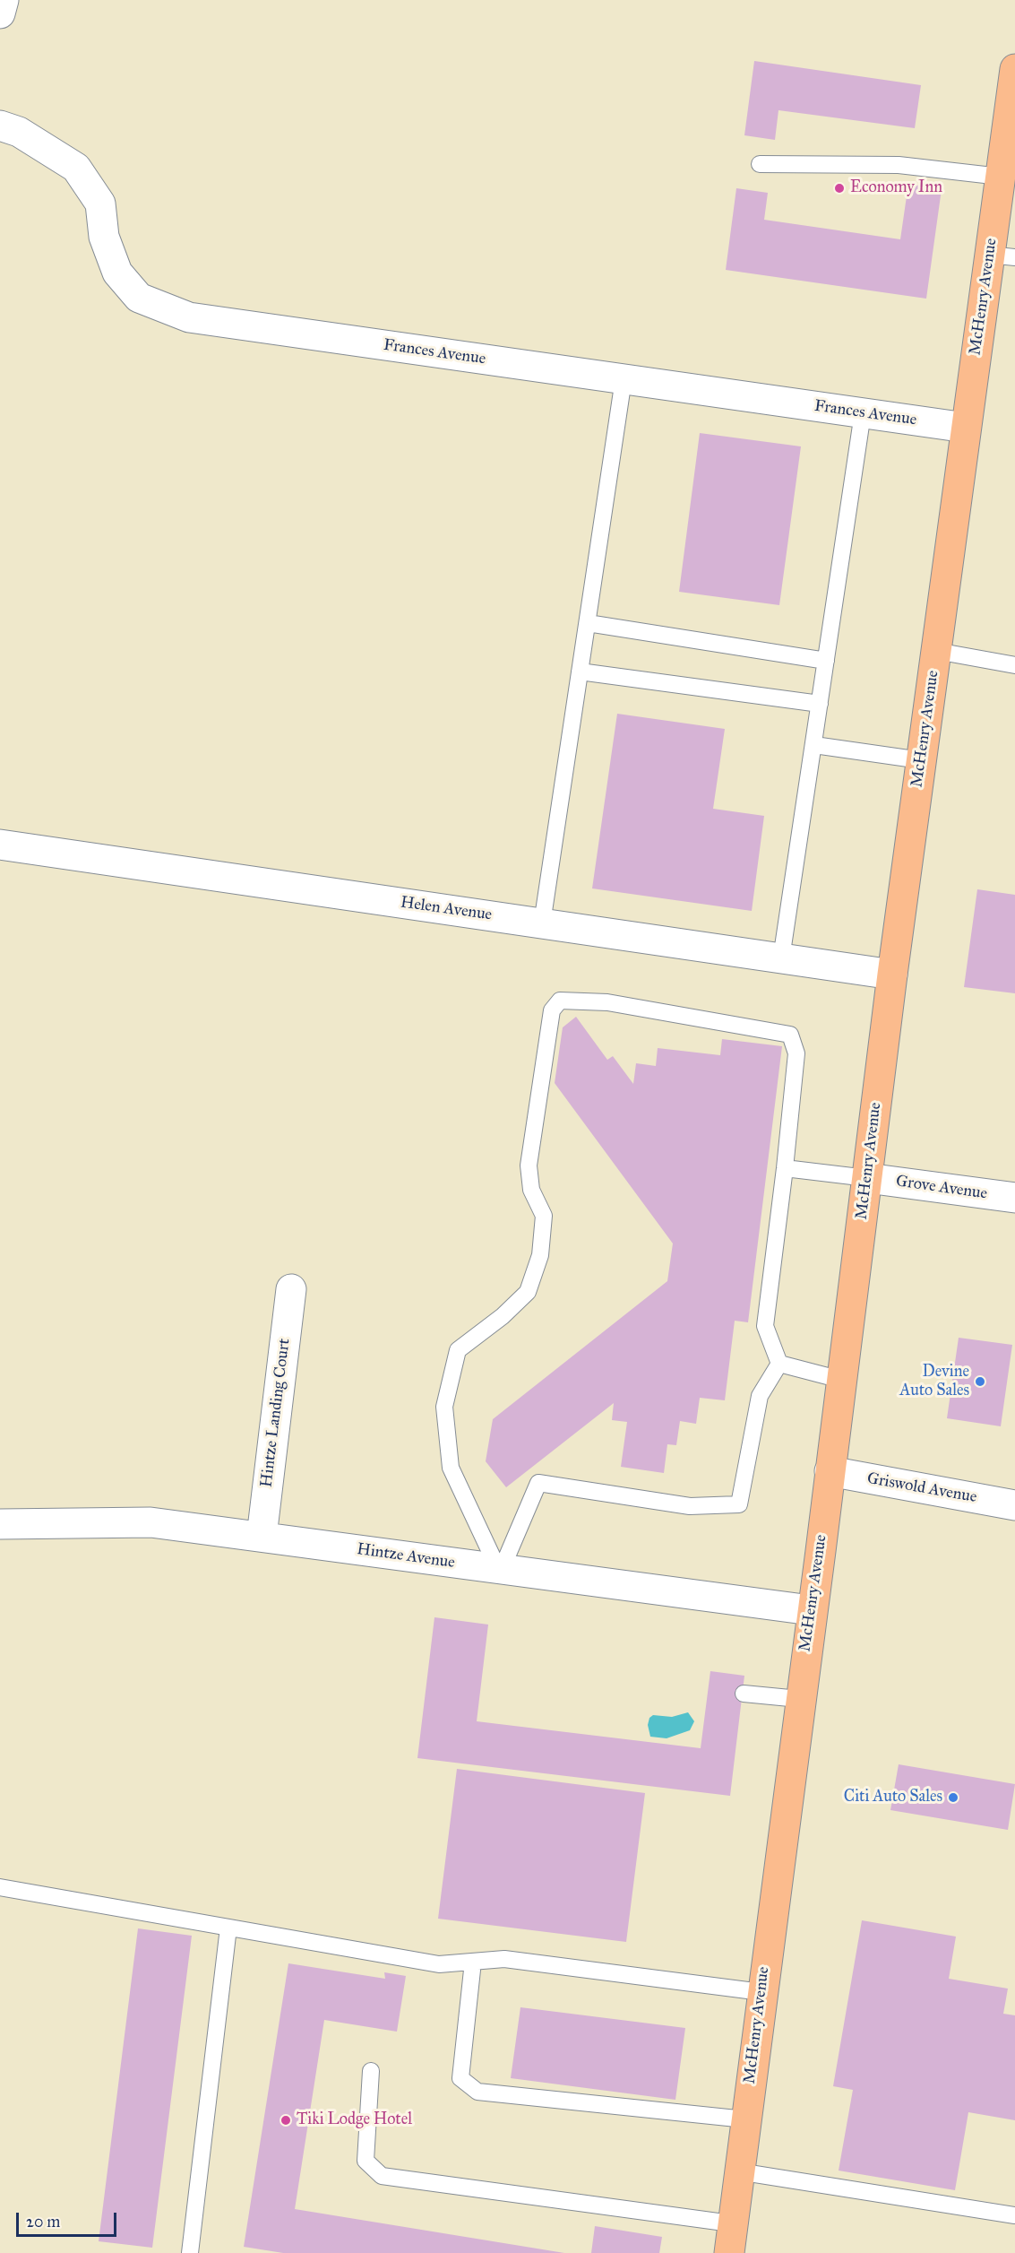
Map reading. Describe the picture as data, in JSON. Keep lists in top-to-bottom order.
{
  "streets": {
    "main road": ["McHenry Avenue"],
    "street": [
      "Frances Avenue",
      "Helen Avenue",
      "Grove Avenue",
      "Hintze Landing Court",
      "Griswold Avenue",
      "Hintze Avenue"
    ]
  },
  "crossings": [
    ["McHenry Avenue", "Frances Avenue"],
    ["McHenry Avenue", "Helen Avenue"],
    ["McHenry Avenue", "Grove Avenue"],
    ["McHenry Avenue", "Griswold Avenue"],
    ["McHenry Avenue", "Hintze Avenue"],
    ["Hintze Landing Court", "Hintze Avenue"]
  ],
  "places": [
    "Economy Inn",
    "Devine Auto Sales",
    "Citi Auto Sales",
    "Tiki Lodge Hotel"
  ],
  "scale_bar": "20 m"
}
